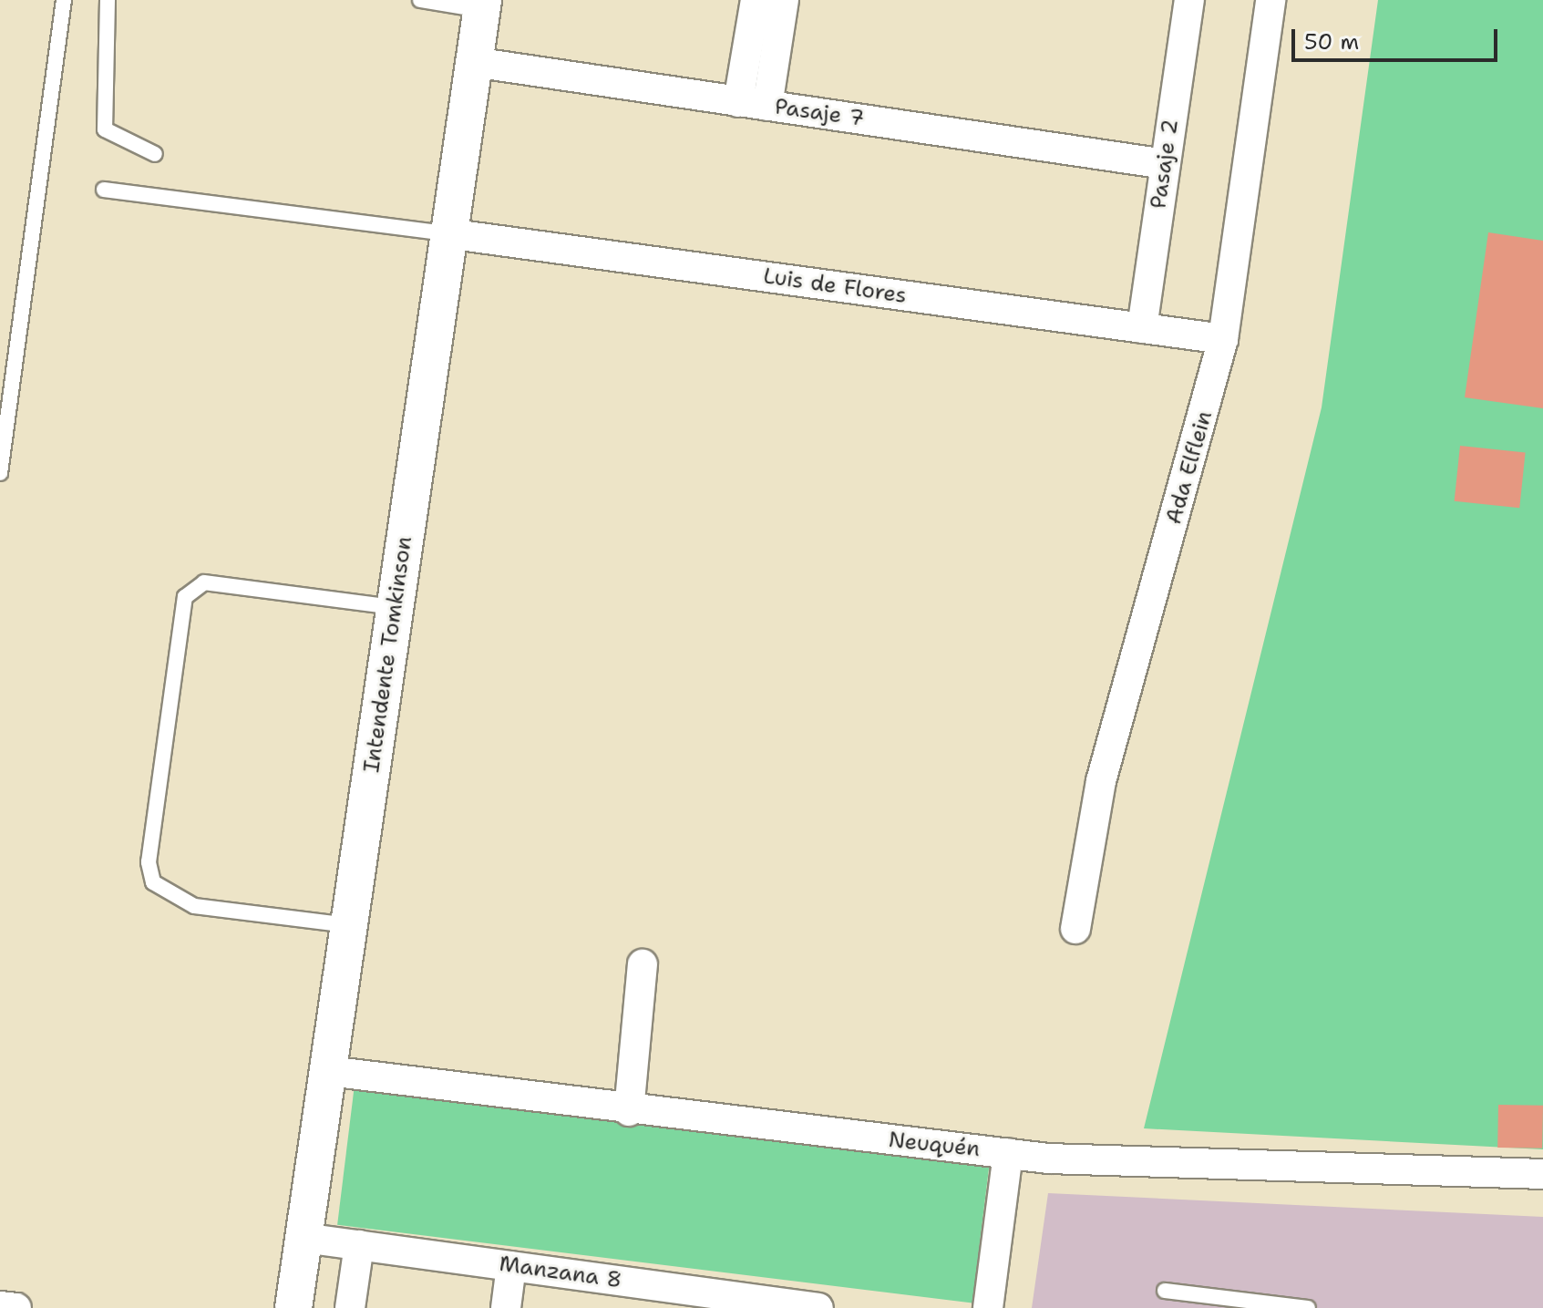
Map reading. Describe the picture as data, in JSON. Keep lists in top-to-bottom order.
{
  "streets": {
    "street": [
      "Pasaje 7",
      "Pasaje 2",
      "Luis de Flores",
      "Ada Elflein",
      "Intendente Tomkinson",
      "Neuquén",
      "Manzana 8"
    ]
  },
  "crossings": [
    ["Pasaje 7", "Pasaje 2"],
    ["Pasaje 7", "Intendente Tomkinson"],
    ["Pasaje 2", "Luis de Flores"],
    ["Luis de Flores", "Ada Elflein"],
    ["Luis de Flores", "Intendente Tomkinson"],
    ["Intendente Tomkinson", "Neuquén"],
    ["Intendente Tomkinson", "Manzana 8"]
  ],
  "scale_bar": "50 m"
}
